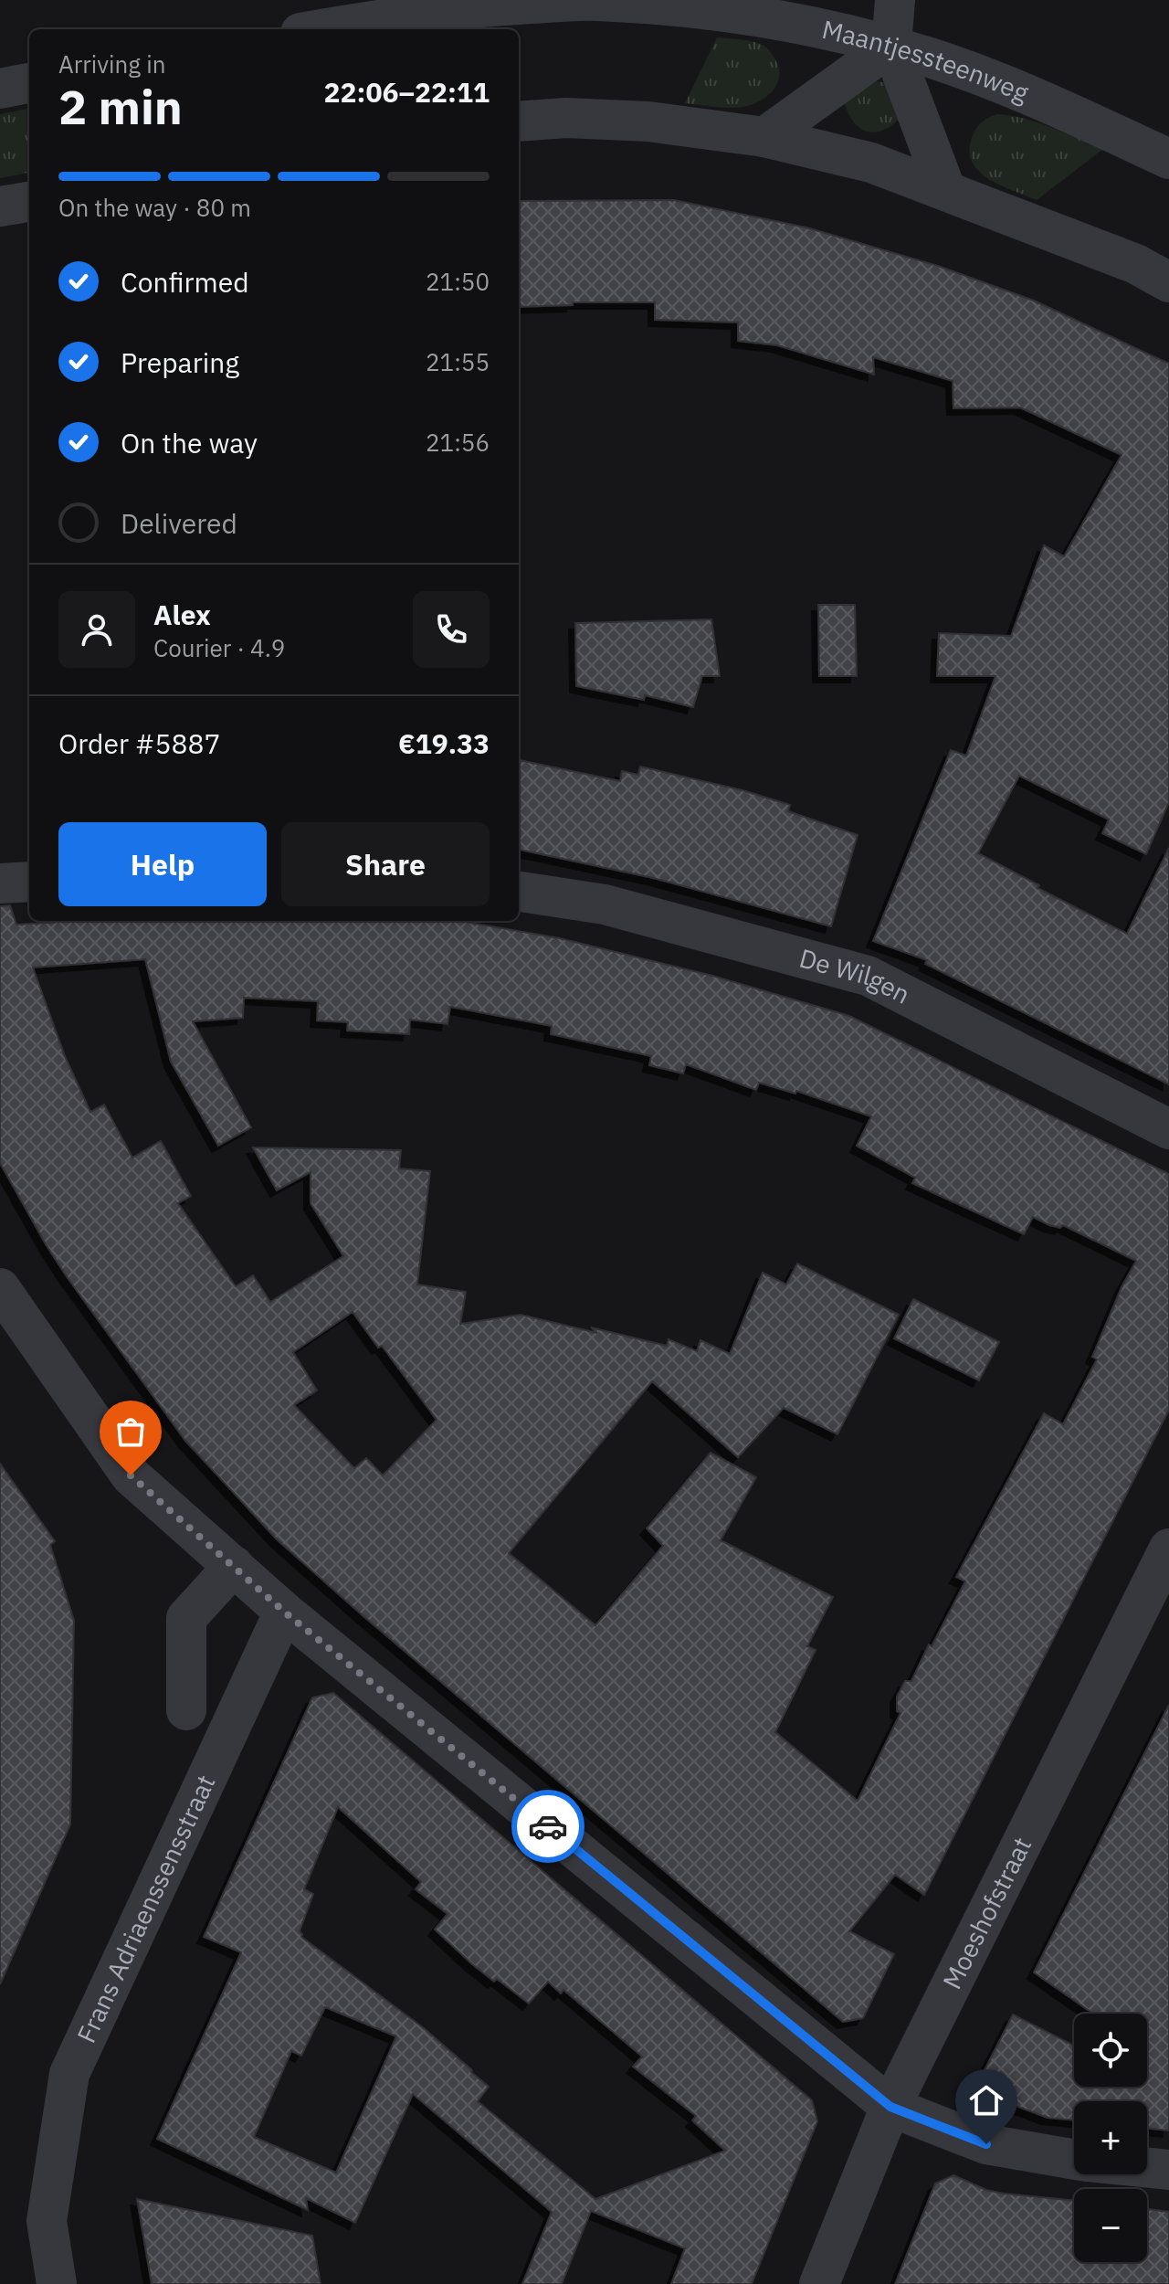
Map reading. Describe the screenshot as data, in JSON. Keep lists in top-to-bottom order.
{
  "streets": {
    "street": [
      "Maantjessteenweg",
      "De Wilgen",
      "Frans Adriaenssensstraat",
      "Moeshofstraat"
    ]
  },
  "page": {
    "heading": ["2 min", "Arriving in", "22:06–22:11"],
    "panel": [
      "Alex",
      "Courier · 4.9",
      "Order #5887",
      "€19.33"
    ],
    "bar": "On the way · 80 m",
    "list": [
      ["Confirmed", "21:50"],
      ["Preparing", "21:55"],
      ["On the way", "21:56"],
      "Delivered"
    ],
    "buttons": ["Help", "Share"],
    "map_buttons": ["+", "−"]
  }
}
